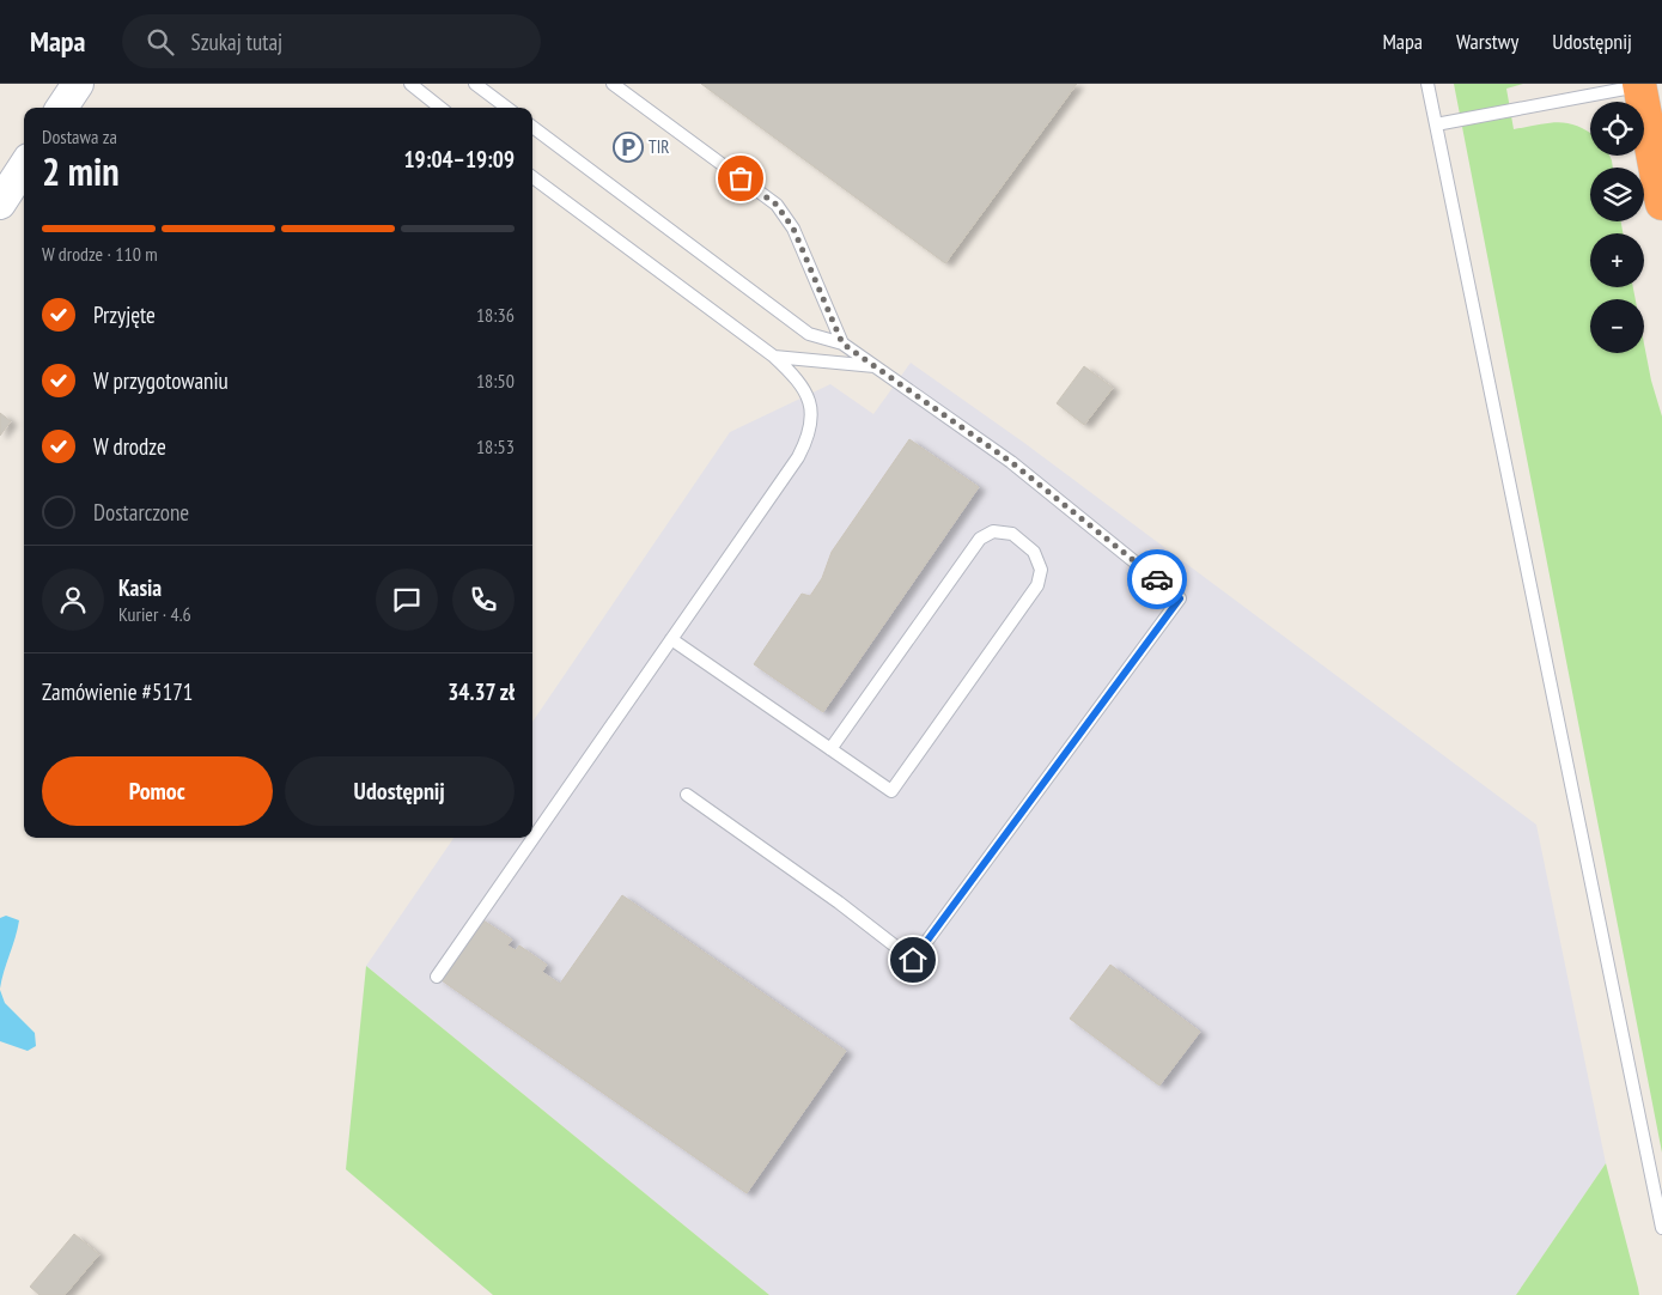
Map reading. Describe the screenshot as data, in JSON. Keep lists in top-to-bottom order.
{
  "places": {
    "parking": ["TIR"]
  },
  "page": {
    "header": "Mapa",
    "search": "Szukaj tutaj",
    "nav": ["Mapa", "Warstwy", "Udostępnij"],
    "map_buttons": ["+", "−"],
    "heading": ["2 min", "Dostawa za", "19:04–19:09"],
    "panel": [
      "Kasia",
      "Kurier · 4.6",
      "Zamówienie #5171",
      "34.37 zł"
    ],
    "bar": "W drodze · 110 m",
    "list": [
      ["Przyjęte", "18:36"],
      ["W przygotowaniu", "18:50"],
      ["W drodze", "18:53"],
      "Dostarczone"
    ],
    "buttons": ["Pomoc", "Udostępnij"]
  }
}
